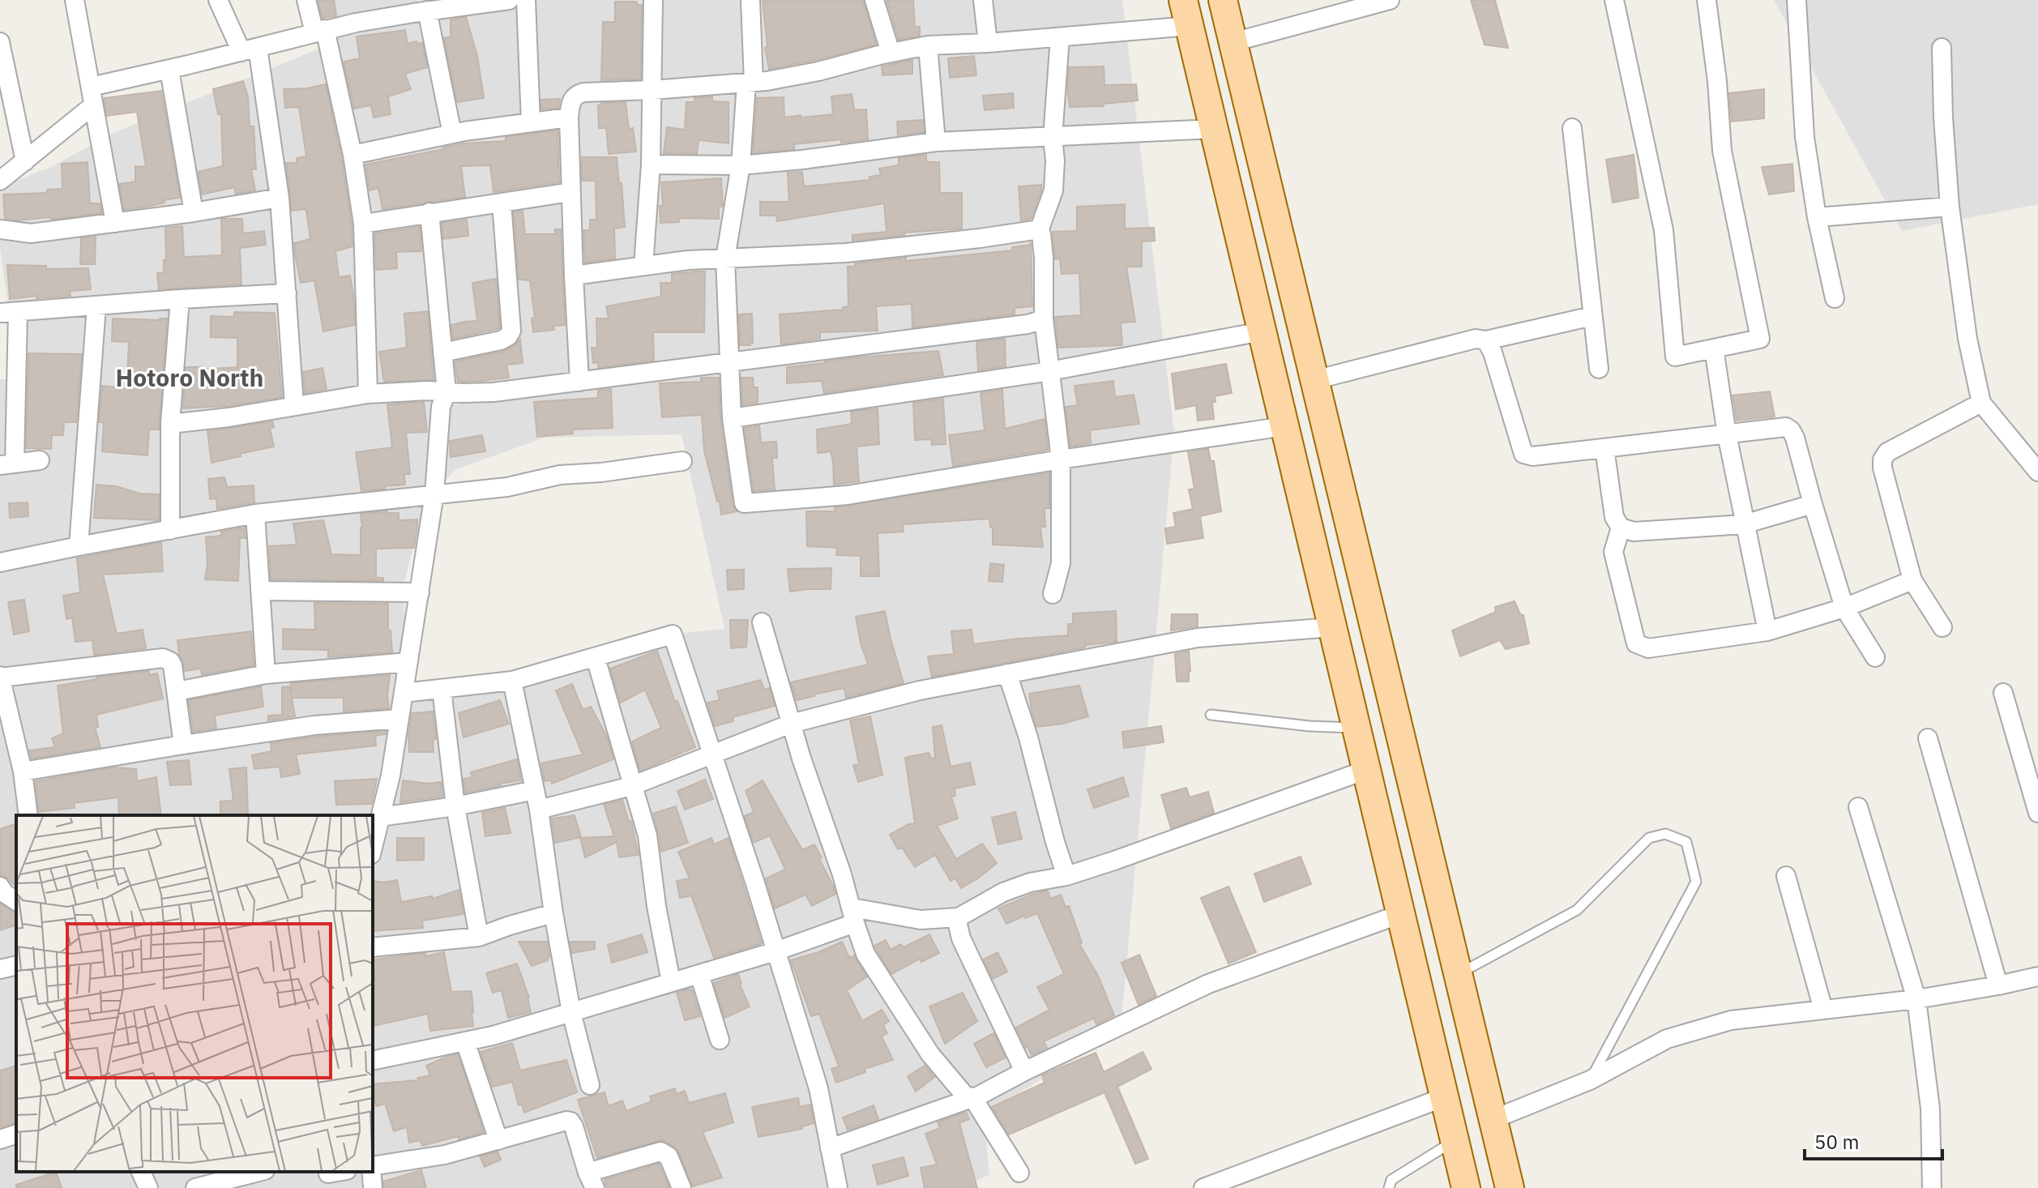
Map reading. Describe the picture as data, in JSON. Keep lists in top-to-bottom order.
{
  "districts": ["Hotoro North"],
  "scale_bar": "50 m"
}
